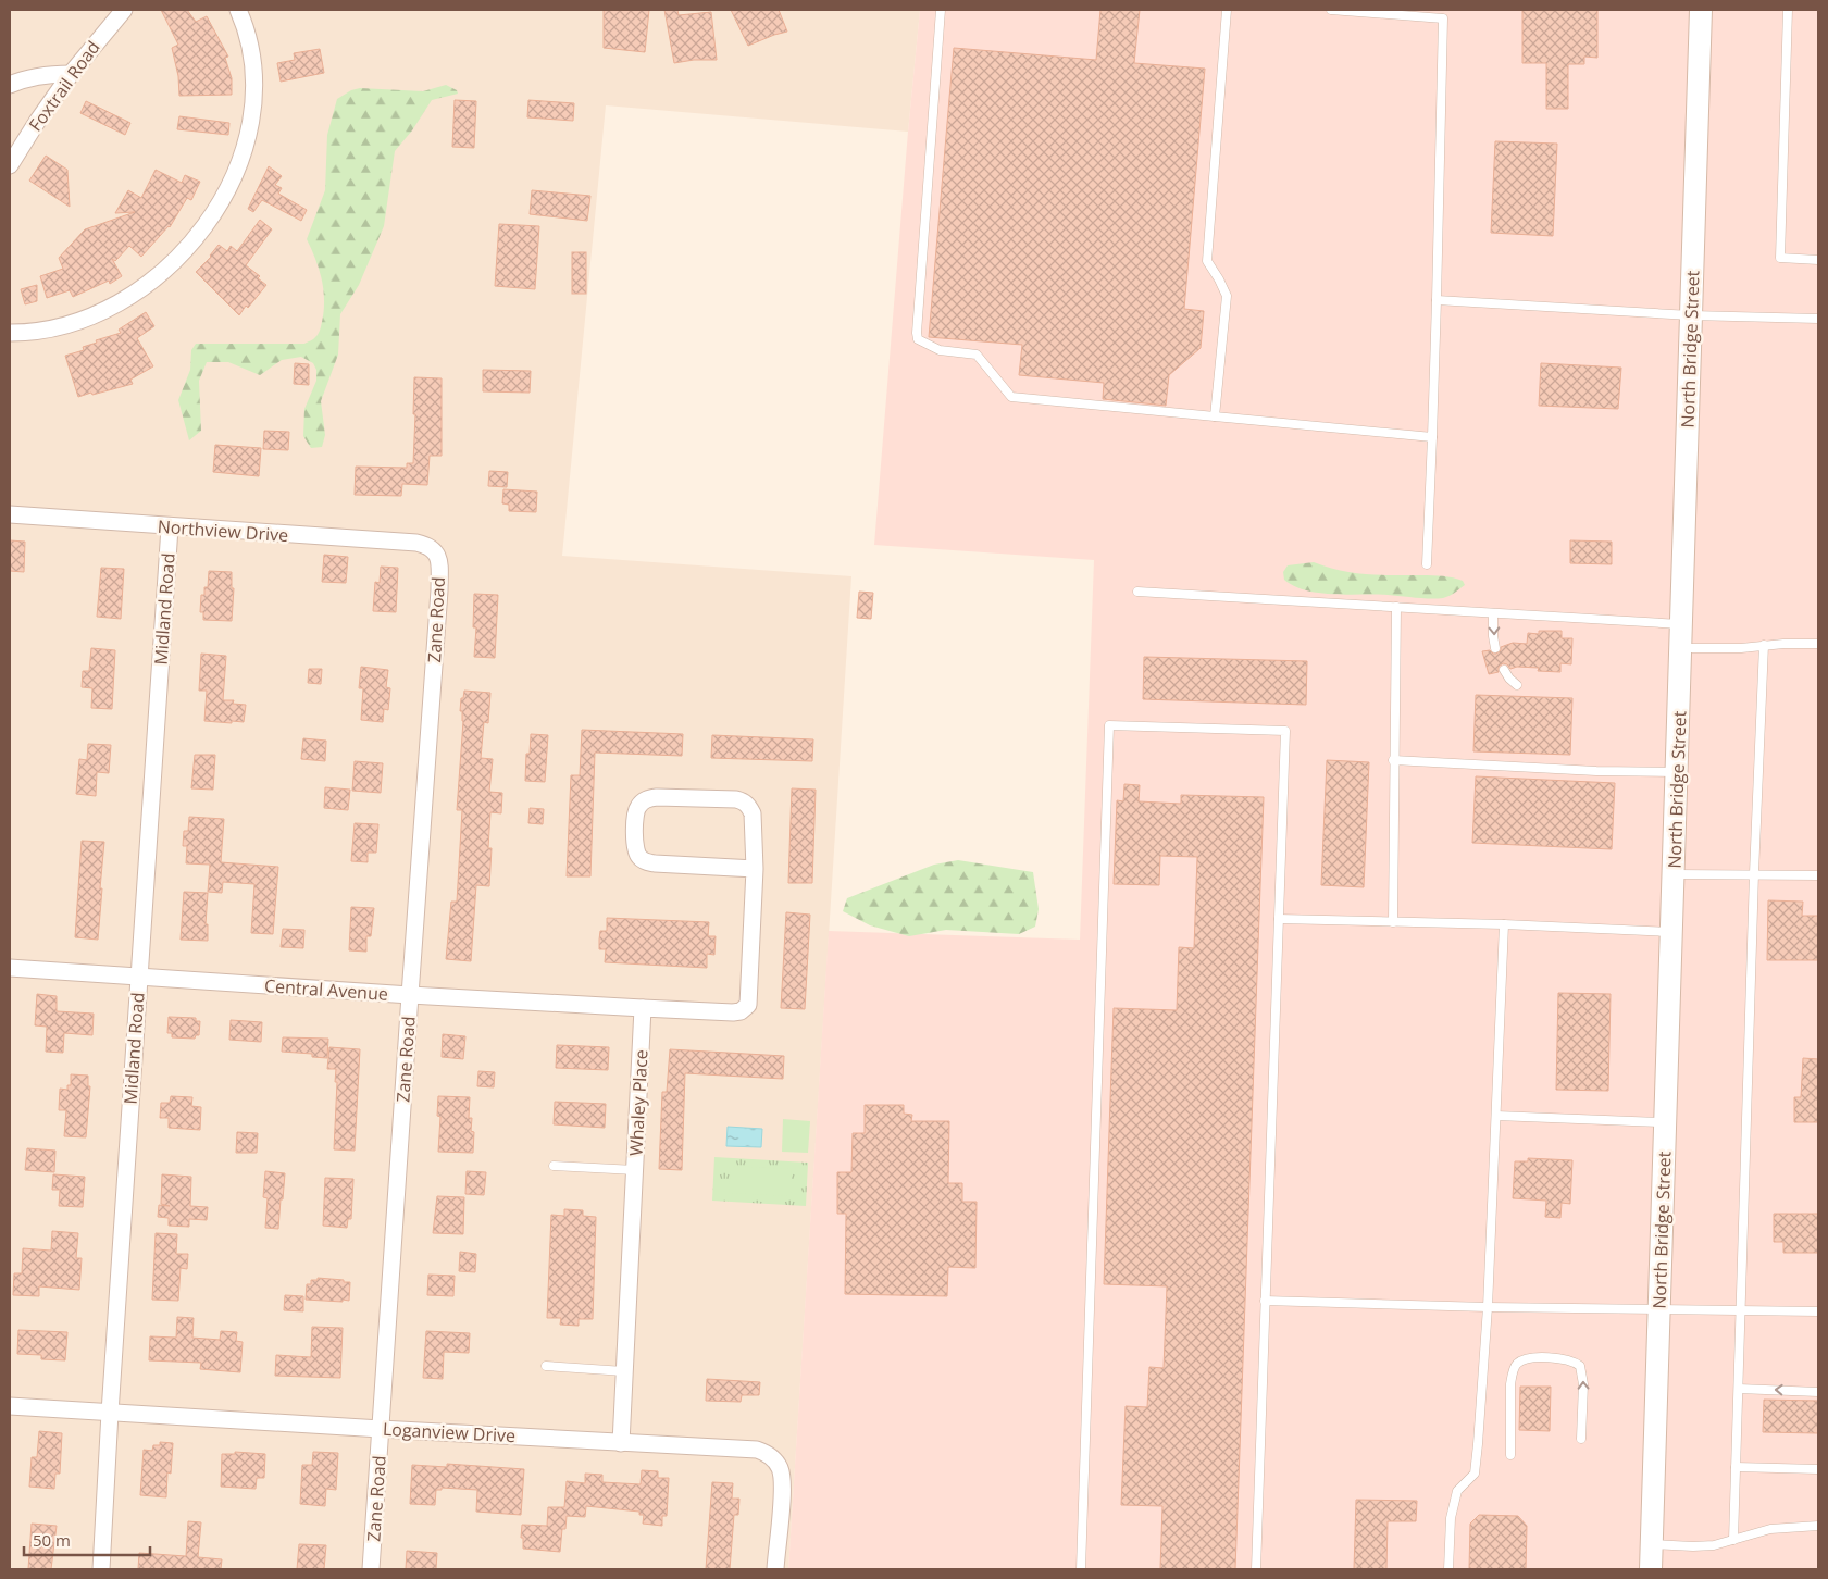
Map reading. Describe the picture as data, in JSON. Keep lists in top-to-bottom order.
{
  "streets": {
    "main road": ["North Bridge Street"],
    "street": [
      "Foxtrail Road",
      "Northview Drive",
      "Midland Road",
      "Zane Road",
      "Central Avenue",
      "Whaley Place",
      "Loganview Drive"
    ]
  },
  "crossings": [
    ["Northview Drive", "Midland Road"],
    ["Northview Drive", "Zane Road"],
    ["Midland Road", "Central Avenue"],
    ["Midland Road", "Loganview Drive"],
    ["Zane Road", "Central Avenue"],
    ["Zane Road", "Loganview Drive"],
    ["Central Avenue", "Whaley Place"],
    ["Whaley Place", "Loganview Drive"]
  ],
  "scale_bar": "50 m"
}
